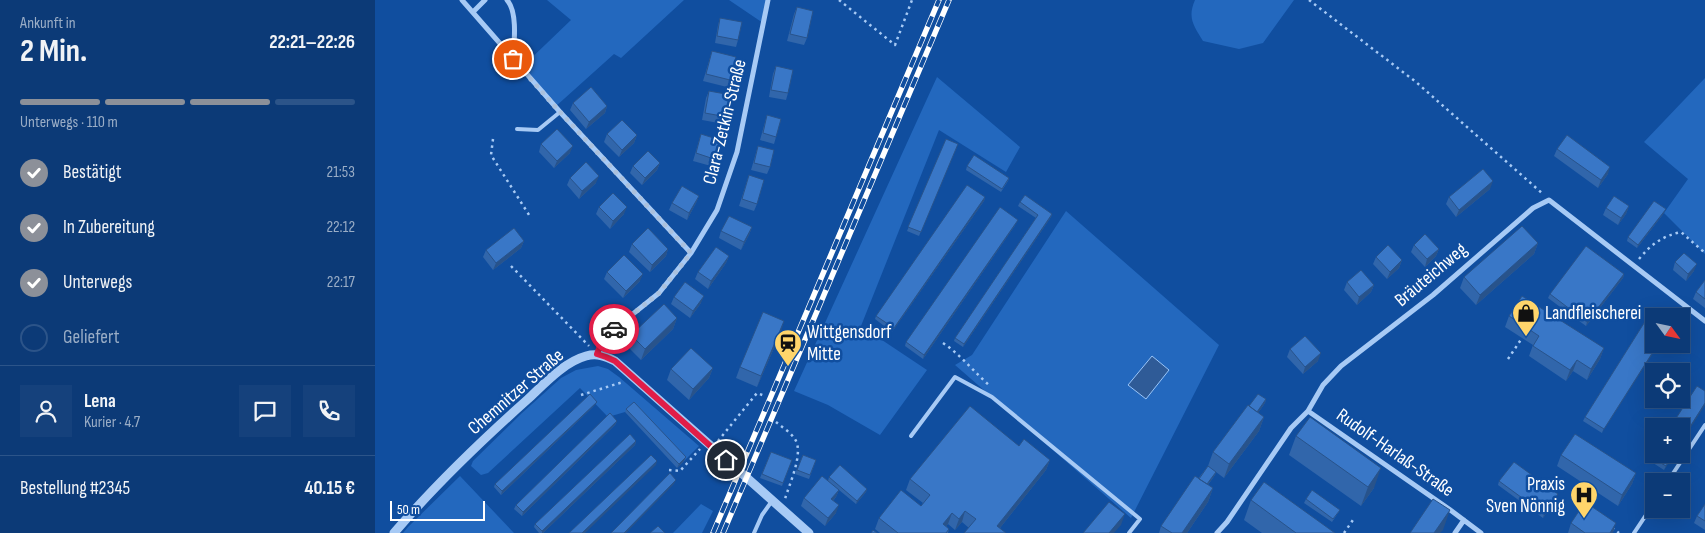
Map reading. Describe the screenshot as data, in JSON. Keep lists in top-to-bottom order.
{
  "streets": {
    "street": [
      "Clara-Zetkin-Straße",
      "Bräuteichweg",
      "Chemnitzer Straße",
      "Rudolf-Harlaß-Straße"
    ]
  },
  "crossings": [
    ["Clara-Zetkin-Straße", "Chemnitzer Straße"],
    ["Bräuteichweg", "Rudolf-Harlaß-Straße"]
  ],
  "places": {
    "shop": ["Landfleischerei"],
    "station": ["Wittgensdorf Mitte"],
    "hospital": ["Praxis Sven Nönnig"]
  },
  "scale_bar": "50 m",
  "north": "bottom right",
  "page": {
    "heading": ["2 Min.", "Ankunft in", "22:21–22:26"],
    "panel": [
      "Lena",
      "Kurier · 4.7",
      "Bestellung #2345",
      "40.15 €"
    ],
    "bar": "Unterwegs · 110 m",
    "list": [
      ["Bestätigt", "21:53"],
      ["In Zubereitung", "22:12"],
      ["Unterwegs", "22:17"],
      "Geliefert"
    ],
    "map_buttons": ["+", "−"],
    "scale": "50 m"
  }
}
